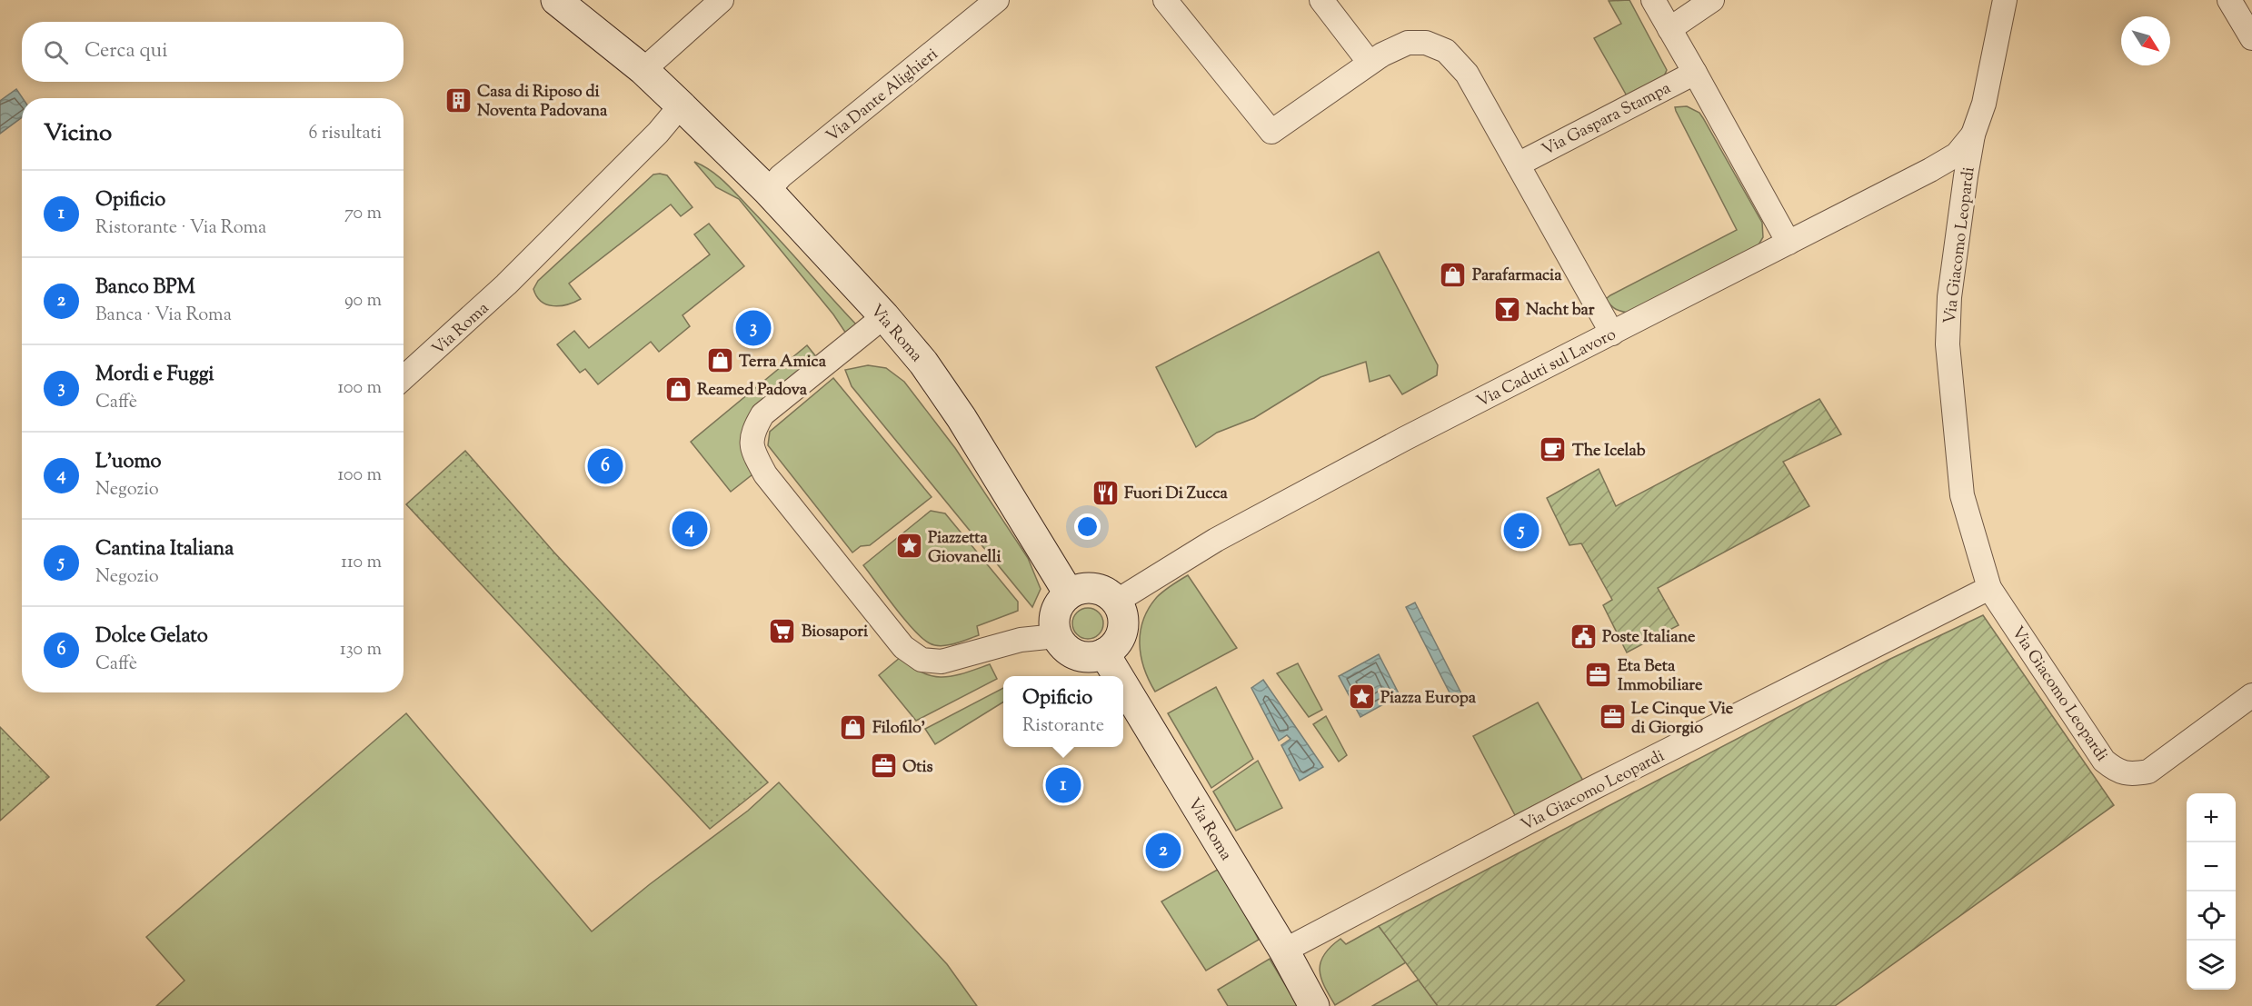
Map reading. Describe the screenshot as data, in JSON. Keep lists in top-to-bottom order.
{
  "streets": {
    "street": [
      "Via Dante Alighieri",
      "Via Gaspara Stampa",
      "Via Giacomo Leopardi",
      "Via Roma",
      "Via Caduti sul Lavoro"
    ]
  },
  "crossings": [
    ["Via Dante Alighieri", "Via Roma"],
    ["Via Giacomo Leopardi", "Via Roma"],
    ["Via Giacomo Leopardi", "Via Caduti sul Lavoro"],
    ["Via Roma", "Via Caduti sul Lavoro"]
  ],
  "places": {
    "building": ["Casa di Riposo di Noventa Padovana"],
    "shop": [
      "Parafarmacia",
      "Terra Amica",
      "Reamed Padova",
      "Filofilo'"
    ],
    "bar": ["Nacht bar"],
    "cafe": ["The Icelab"],
    "restaurant": ["Fuori Di Zucca"],
    "place": ["Piazzetta Giovanelli", "Piazza Europa"],
    "supermarket": ["Biosapori"],
    "public building": ["Poste Italiane"],
    "office": ["Eta Beta Immobiliare", "Le Cinque Vie di Giorgio", "Otis"]
  },
  "north": "bottom right",
  "page": {
    "search": "Cerca qui",
    "heading": ["Vicino", "6 risultati"],
    "list": [
      {
        "mark": "1",
        "name": "Opificio",
        "note": "Ristorante · Via Roma",
        "value": "70 m"
      },
      {
        "mark": "2",
        "name": "Banco BPM",
        "note": "Banca · Via Roma",
        "value": "90 m"
      },
      {
        "mark": "3",
        "name": "Mordi e Fuggi",
        "note": "Caffè",
        "value": "100 m"
      },
      {
        "mark": "4",
        "name": "L'uomo",
        "note": "Negozio",
        "value": "100 m"
      },
      {
        "mark": "5",
        "name": "Cantina Italiana",
        "note": "Negozio",
        "value": "110 m"
      },
      {
        "mark": "6",
        "name": "Dolce Gelato",
        "note": "Caffè",
        "value": "130 m"
      }
    ],
    "pins": [
      "3",
      "6",
      "4",
      "5",
      "1",
      "2"
    ],
    "popup": ["Opificio", "Ristorante"],
    "map_buttons": ["+", "−"]
  }
}
